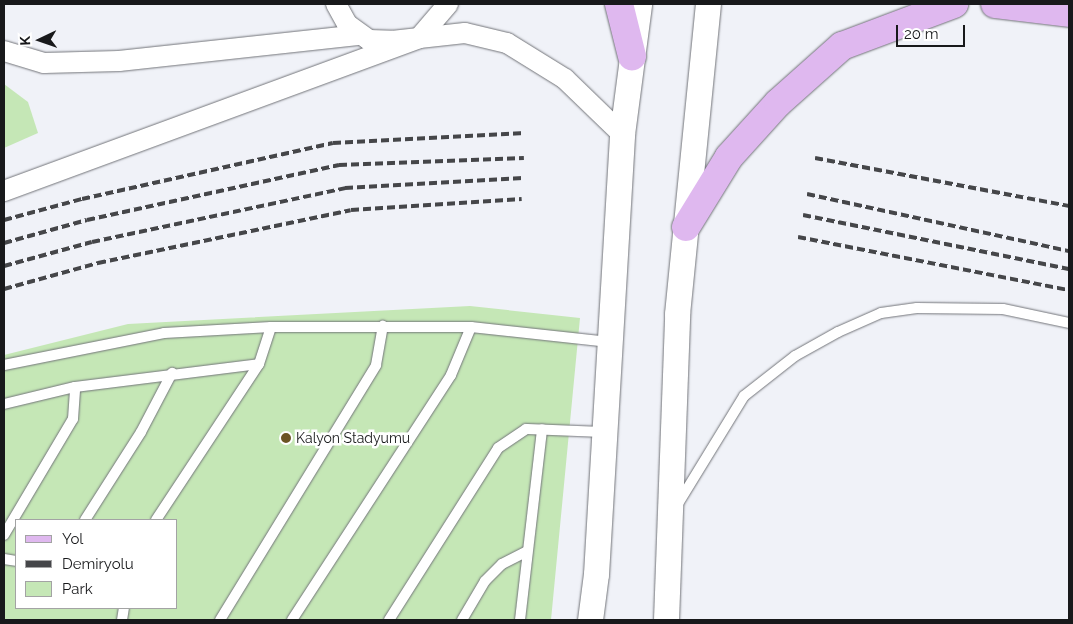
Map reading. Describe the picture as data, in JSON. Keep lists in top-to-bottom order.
{
  "places": ["Kalyon Stadyumu"],
  "legend": ["Yol", "Demiryolu", "Park"],
  "scale_bar": "20 m",
  "north": "left"
}
